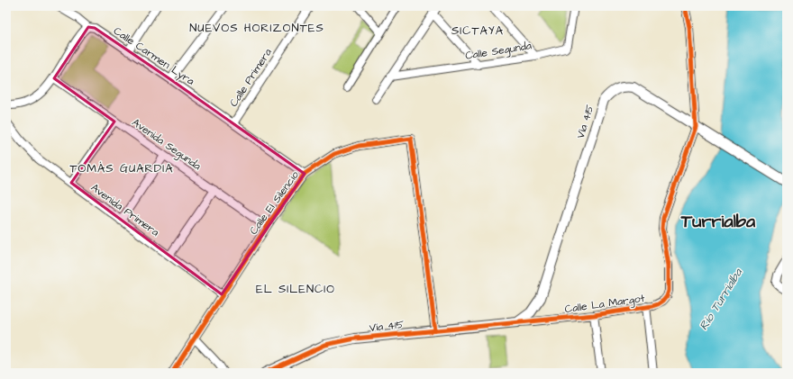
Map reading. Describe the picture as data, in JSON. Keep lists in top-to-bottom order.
{
  "streets": {
    "street": [
      "Calle Segunda",
      "Calle Carmen Lyra",
      "Calle Primera",
      "Vía 415",
      "Avenida Segunda",
      "Calle El Silencio",
      "Avenida Primera",
      "Calle La Margot"
    ]
  },
  "crossings": [
    ["Calle Carmen Lyra", "Calle Primera"],
    ["Calle Carmen Lyra", "Calle El Silencio"],
    ["Vía 415", "Calle El Silencio"],
    ["Vía 415", "Calle La Margot"],
    ["Avenida Segunda", "Calle El Silencio"],
    ["Calle El Silencio", "Avenida Primera"]
  ],
  "districts": [
    "NUEVOS HORIZONTES",
    "SICTAYA",
    "TOMÁS GUARDIA",
    "Turrialba",
    "EL SILENCIO"
  ],
  "water": ["Río Turrialba"]
}
